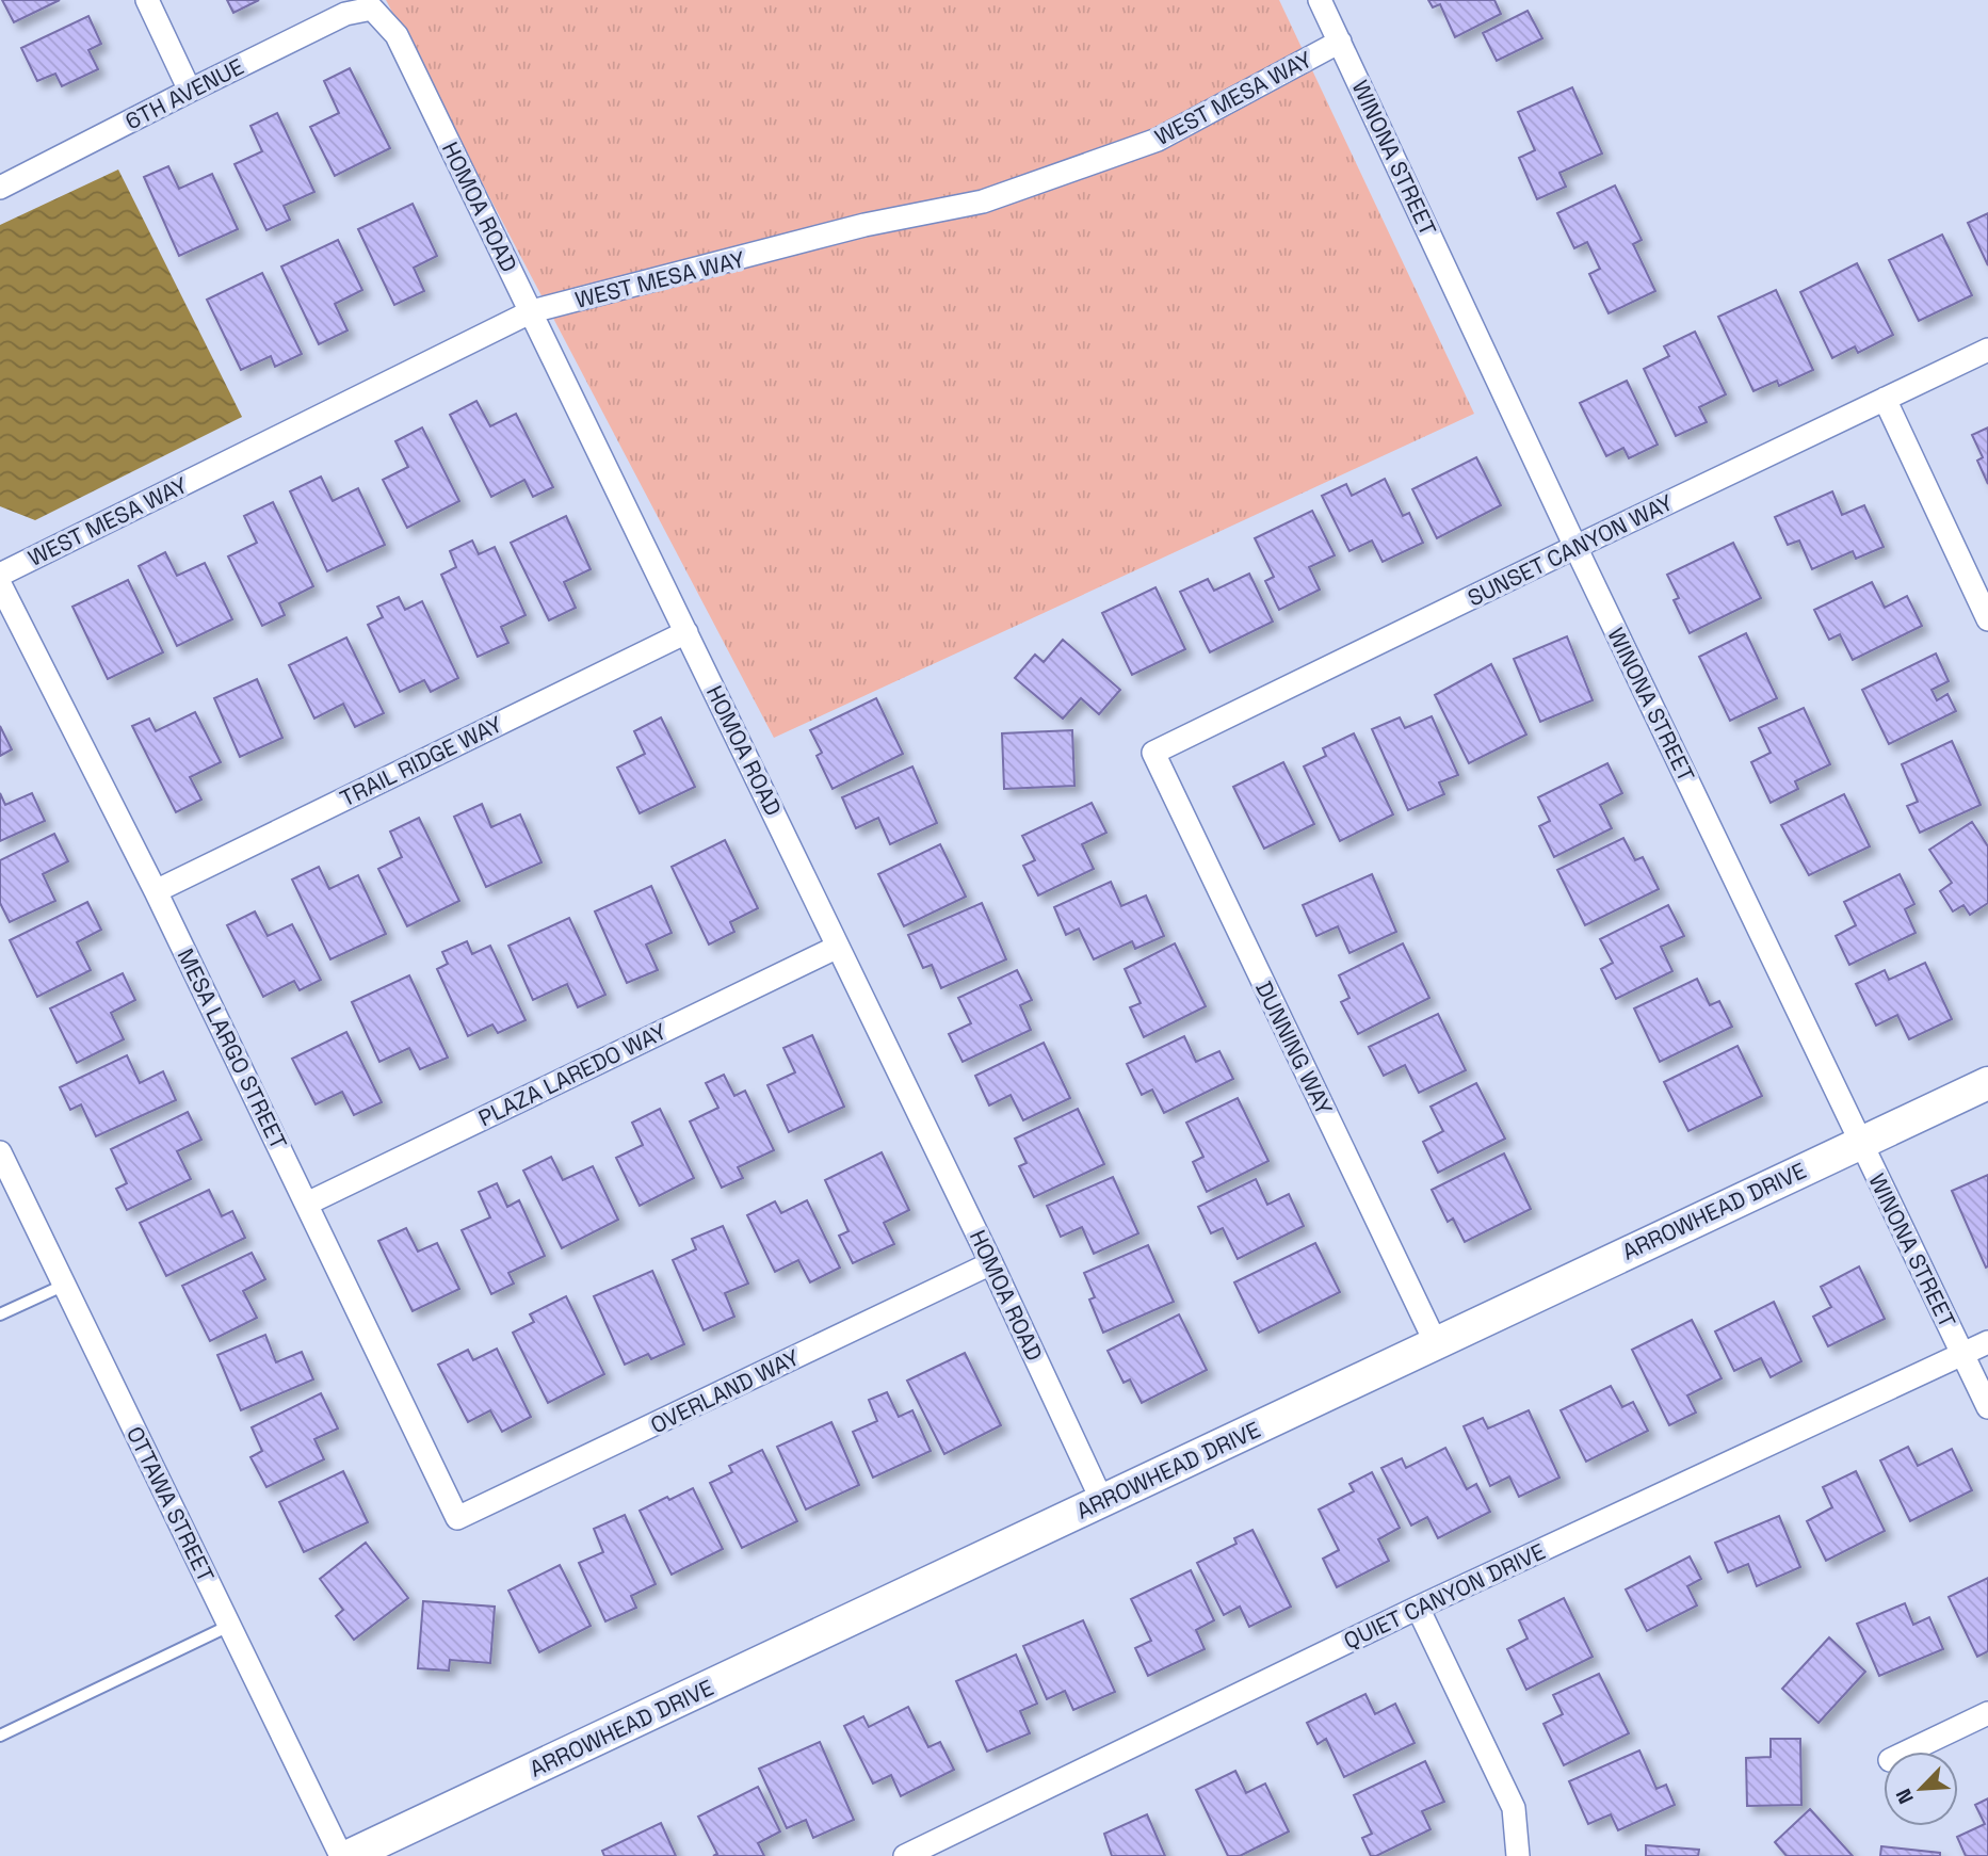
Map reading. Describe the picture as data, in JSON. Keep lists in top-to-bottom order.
{
  "streets": {
    "main road": ["ARROWHEAD DRIVE"],
    "street": [
      "6TH AVENUE",
      "WEST MESA WAY",
      "WINONA STREET",
      "HOMOA ROAD",
      "SUNSET CANYON WAY",
      "TRAIL RIDGE WAY",
      "DUNNING WAY",
      "MESA LARGO STREET",
      "PLAZA LAREDO WAY",
      "OVERLAND WAY",
      "OTTAWA STREET",
      "QUIET CANYON DRIVE"
    ]
  },
  "crossings": [
    ["6TH AVENUE", "HOMOA ROAD"],
    ["WEST MESA WAY", "WINONA STREET"],
    ["WEST MESA WAY", "HOMOA ROAD"],
    ["WINONA STREET", "SUNSET CANYON WAY"],
    ["WINONA STREET", "ARROWHEAD DRIVE"],
    ["WINONA STREET", "QUIET CANYON DRIVE"],
    ["HOMOA ROAD", "TRAIL RIDGE WAY"],
    ["HOMOA ROAD", "PLAZA LAREDO WAY"],
    ["HOMOA ROAD", "ARROWHEAD DRIVE"],
    ["HOMOA ROAD", "OVERLAND WAY"],
    ["SUNSET CANYON WAY", "DUNNING WAY"],
    ["TRAIL RIDGE WAY", "MESA LARGO STREET"],
    ["DUNNING WAY", "ARROWHEAD DRIVE"],
    ["MESA LARGO STREET", "PLAZA LAREDO WAY"],
    ["MESA LARGO STREET", "OVERLAND WAY"]
  ],
  "north": "bottom left"
}
